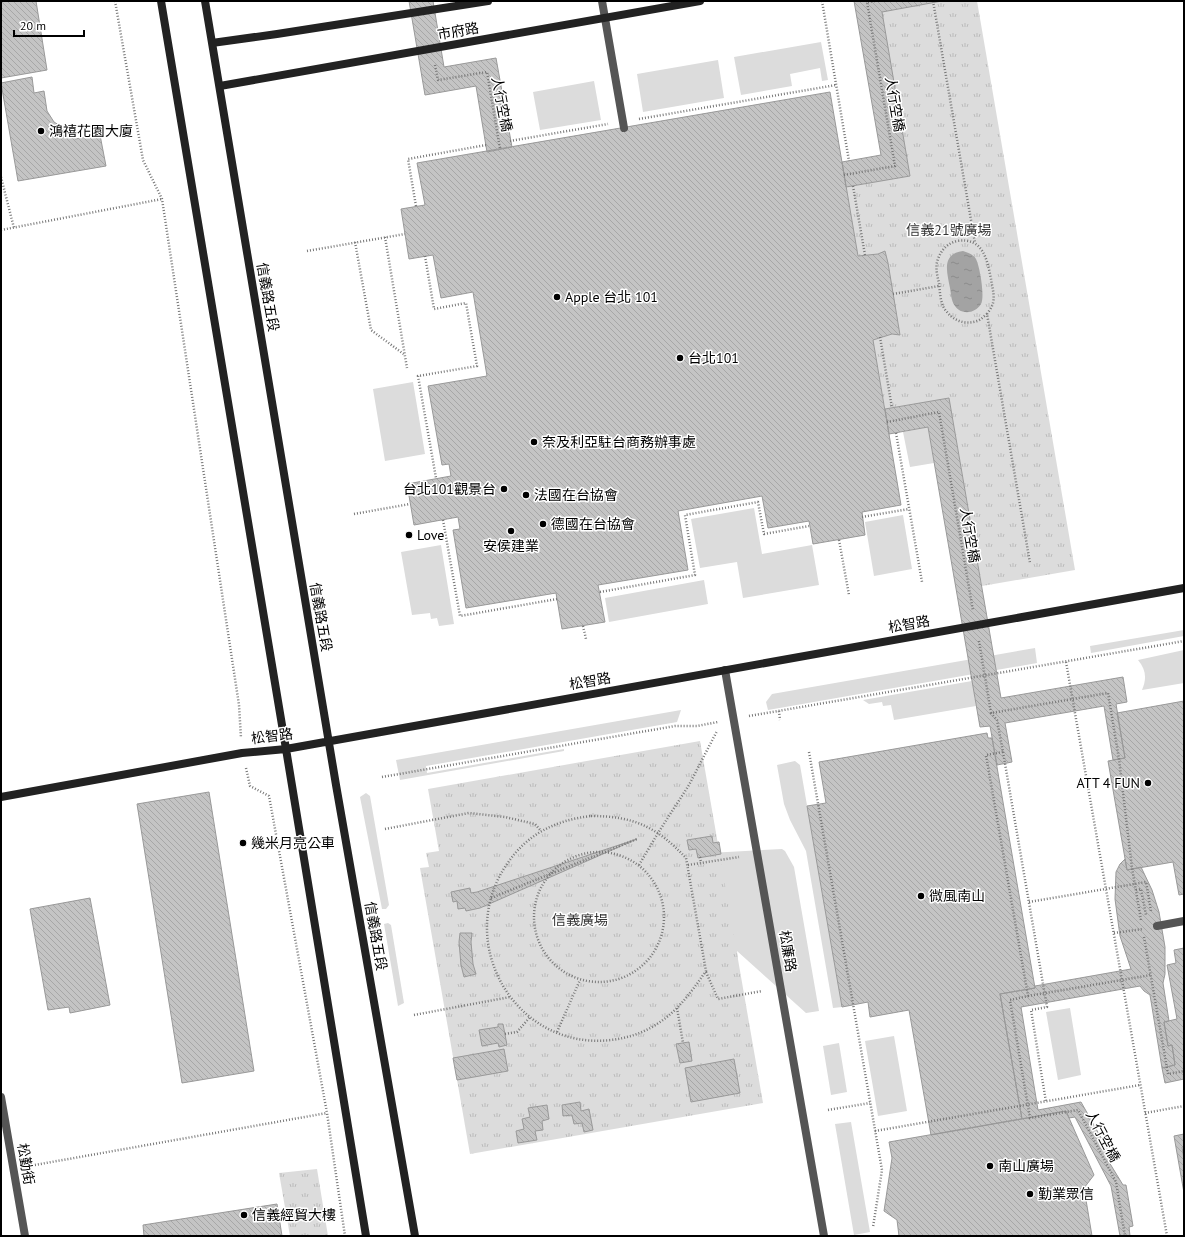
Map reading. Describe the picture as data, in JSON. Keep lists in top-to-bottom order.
{
  "streets": {
    "main road": ["市府路", "信義路五段", "松智路"],
    "street": ["松廉路", "松勤街"],
    "path": ["人行空橋"]
  },
  "crossings": [
    ["市府路", "信義路五段"],
    ["信義路五段", "松智路"],
    ["松智路", "松廉路"]
  ],
  "parks": ["信義21號廣場", "信義廣場"],
  "places": [
    "鴻禧花園大廈",
    "Apple 台北 101",
    "台北101",
    "奈及利亞駐台商務辦事處",
    "台北101觀景台",
    "法國在台協會",
    "德國在台協會",
    "安侯建業",
    "Love",
    "ATT 4 FUN",
    "幾米月亮公車",
    "微風南山",
    "南山廣場",
    "勤業眾信",
    "信義經貿大樓"
  ],
  "scale_bar": "20 m"
}
